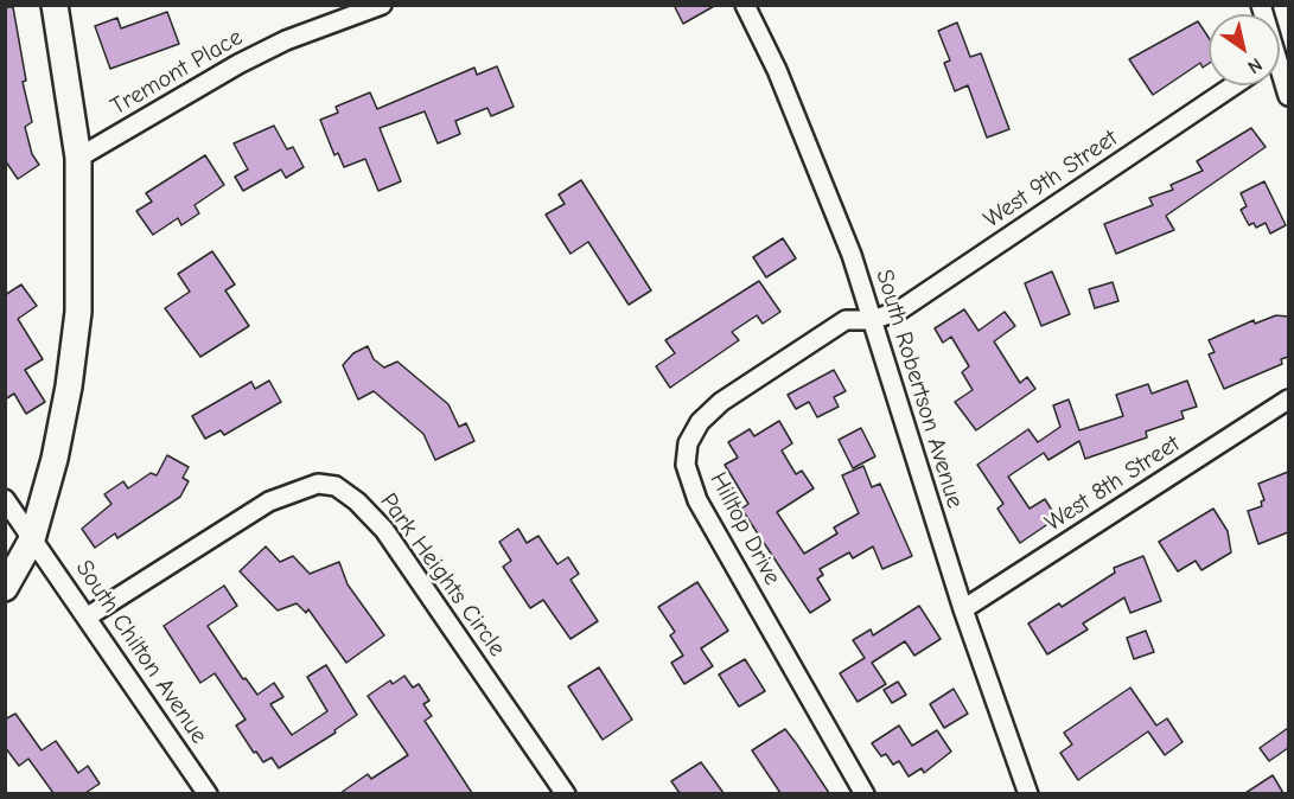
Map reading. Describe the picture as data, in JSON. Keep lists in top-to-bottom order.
{
  "streets": {
    "street": [
      "Tremont Place",
      "West 9th Street",
      "South Robertson Avenue",
      "West 8th Street",
      "Hilltop Drive",
      "Park Heights Circle",
      "South Chilton Avenue"
    ]
  },
  "crossings": [
    ["West 9th Street", "South Robertson Avenue"],
    ["West 9th Street", "Hilltop Drive"],
    ["South Robertson Avenue", "West 8th Street"],
    ["South Robertson Avenue", "Hilltop Drive"],
    ["Park Heights Circle", "South Chilton Avenue"]
  ],
  "north": "bottom right"
}
